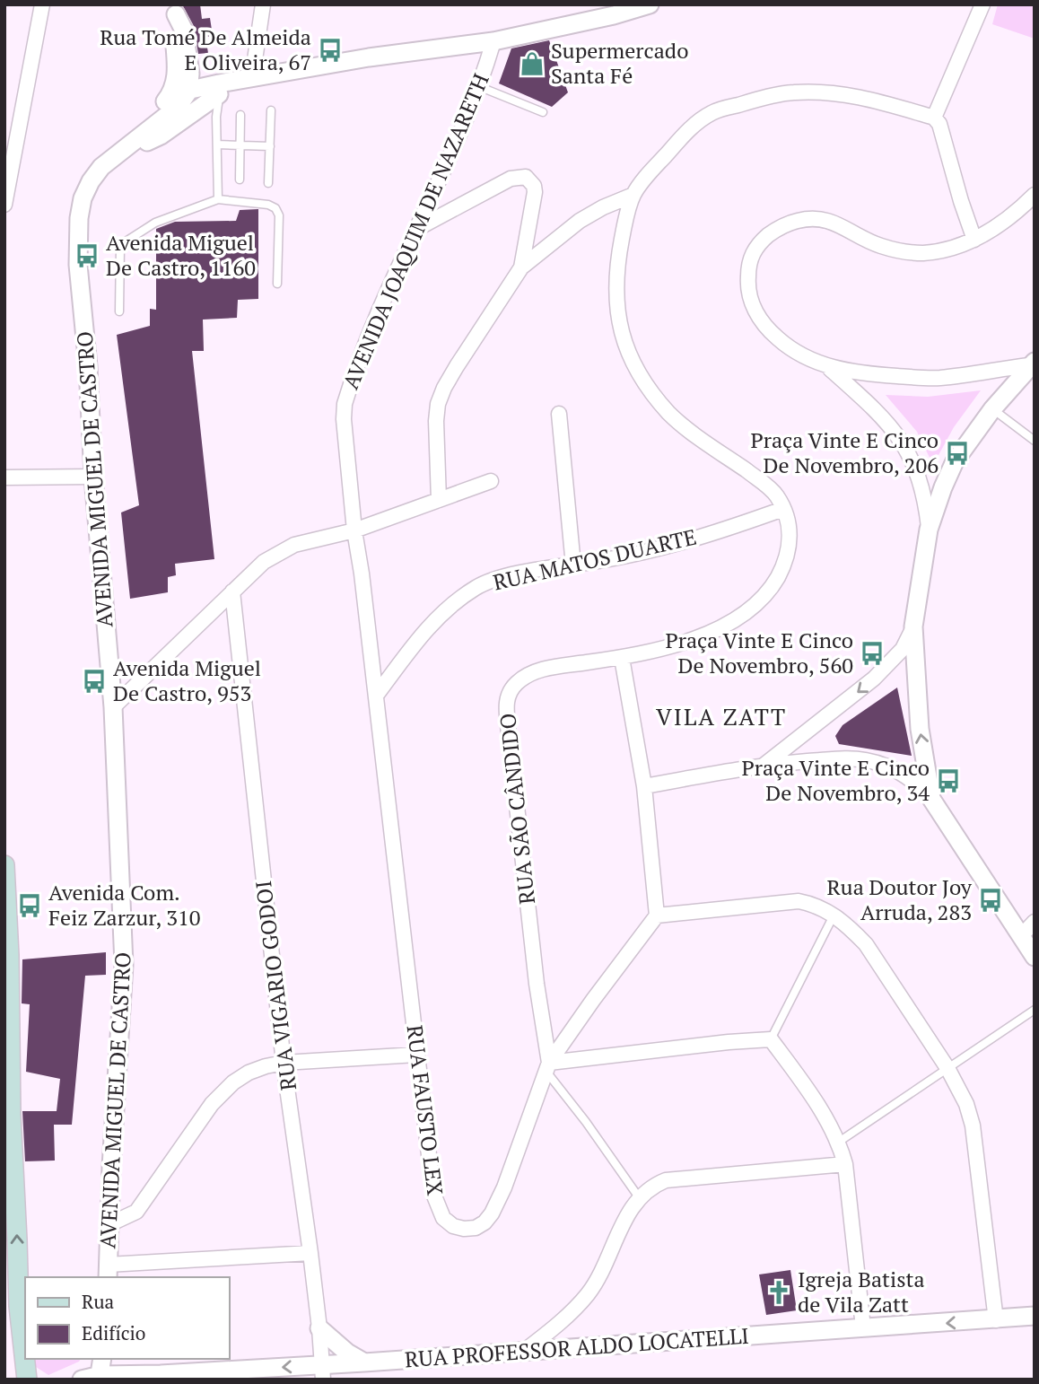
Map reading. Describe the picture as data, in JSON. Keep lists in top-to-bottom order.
{
  "streets": {
    "street": [
      "AVENIDA JOAQUIM DE NAZARETH",
      "AVENIDA MIGUEL DE CASTRO",
      "RUA MATOS DUARTE",
      "RUA SÃO CÂNDIDO",
      "RUA VIGARIO GODOI",
      "RUA FAUSTO LEX",
      "RUA PROFESSOR ALDO LOCATELLI"
    ]
  },
  "crossings": [
    ["AVENIDA JOAQUIM DE NAZARETH", "RUA FAUSTO LEX"],
    ["RUA MATOS DUARTE", "RUA SÃO CÂNDIDO"],
    ["RUA MATOS DUARTE", "RUA FAUSTO LEX"],
    ["RUA SÃO CÂNDIDO", "RUA FAUSTO LEX"],
    ["RUA VIGARIO GODOI", "RUA PROFESSOR ALDO LOCATELLI"]
  ],
  "districts": ["VILA ZATT"],
  "places": {
    "bus stop": [
      "Rua Tomé De Almeida E Oliveira, 67",
      "Avenida Miguel De Castro, 1160",
      "Praça Vinte E Cinco De Novembro, 206",
      "Praça Vinte E Cinco De Novembro, 560",
      "Avenida Miguel De Castro, 953",
      "Praça Vinte E Cinco De Novembro, 34",
      "Rua Doutor Joy Arruda, 283",
      "Avenida Com. Feiz Zarzur, 310"
    ],
    "shop": ["Supermercado Santa Fé"],
    "church": ["Igreja Batista de Vila Zatt"]
  },
  "legend": ["Rua", "Edifício"]
}
